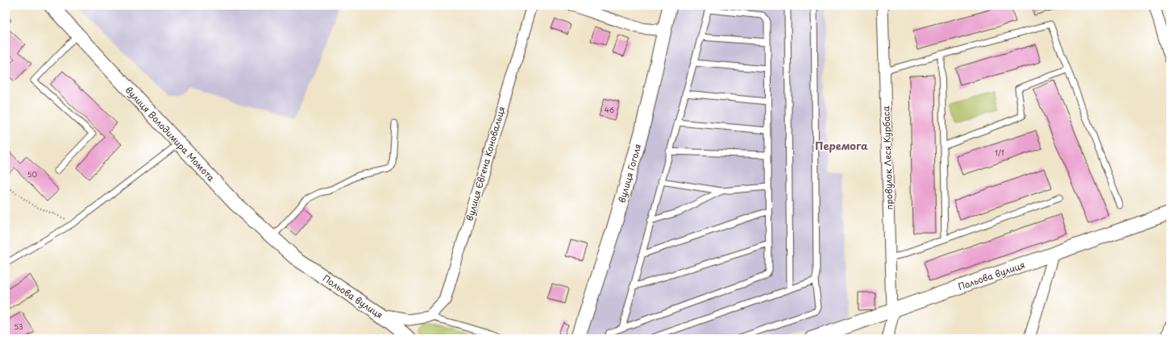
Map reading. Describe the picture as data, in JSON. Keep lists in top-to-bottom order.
{
  "streets": {
    "street": [
      "вулиця Володимира Момота",
      "провулок Леся Курбаса",
      "вулиця Євгена Коновальця",
      "вулиця Гоголя",
      "Польова вулиця"
    ]
  },
  "crossings": [
    ["вулиця Володимира Момота", "Польова вулиця"],
    ["провулок Леся Курбаса", "Польова вулиця"]
  ],
  "districts": ["Перемога"],
  "house_numbers": [
    "46",
    "1/1",
    "50",
    "53"
  ]
}
